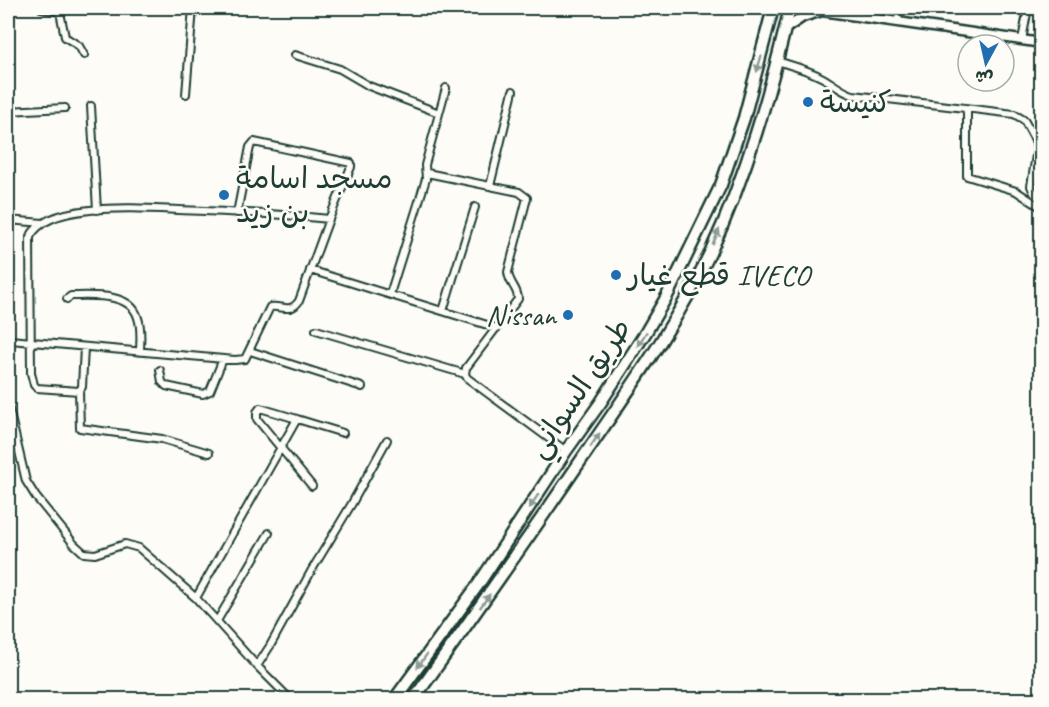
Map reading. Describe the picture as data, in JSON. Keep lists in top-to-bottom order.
{
  "streets": {
    "highway": ["طريق السواني"]
  },
  "places": [
    "كنيسة",
    "مسجد اسامة بن زيد",
    "قطع غيار IVECO",
    "Nissan"
  ],
  "north": "bottom"
}
